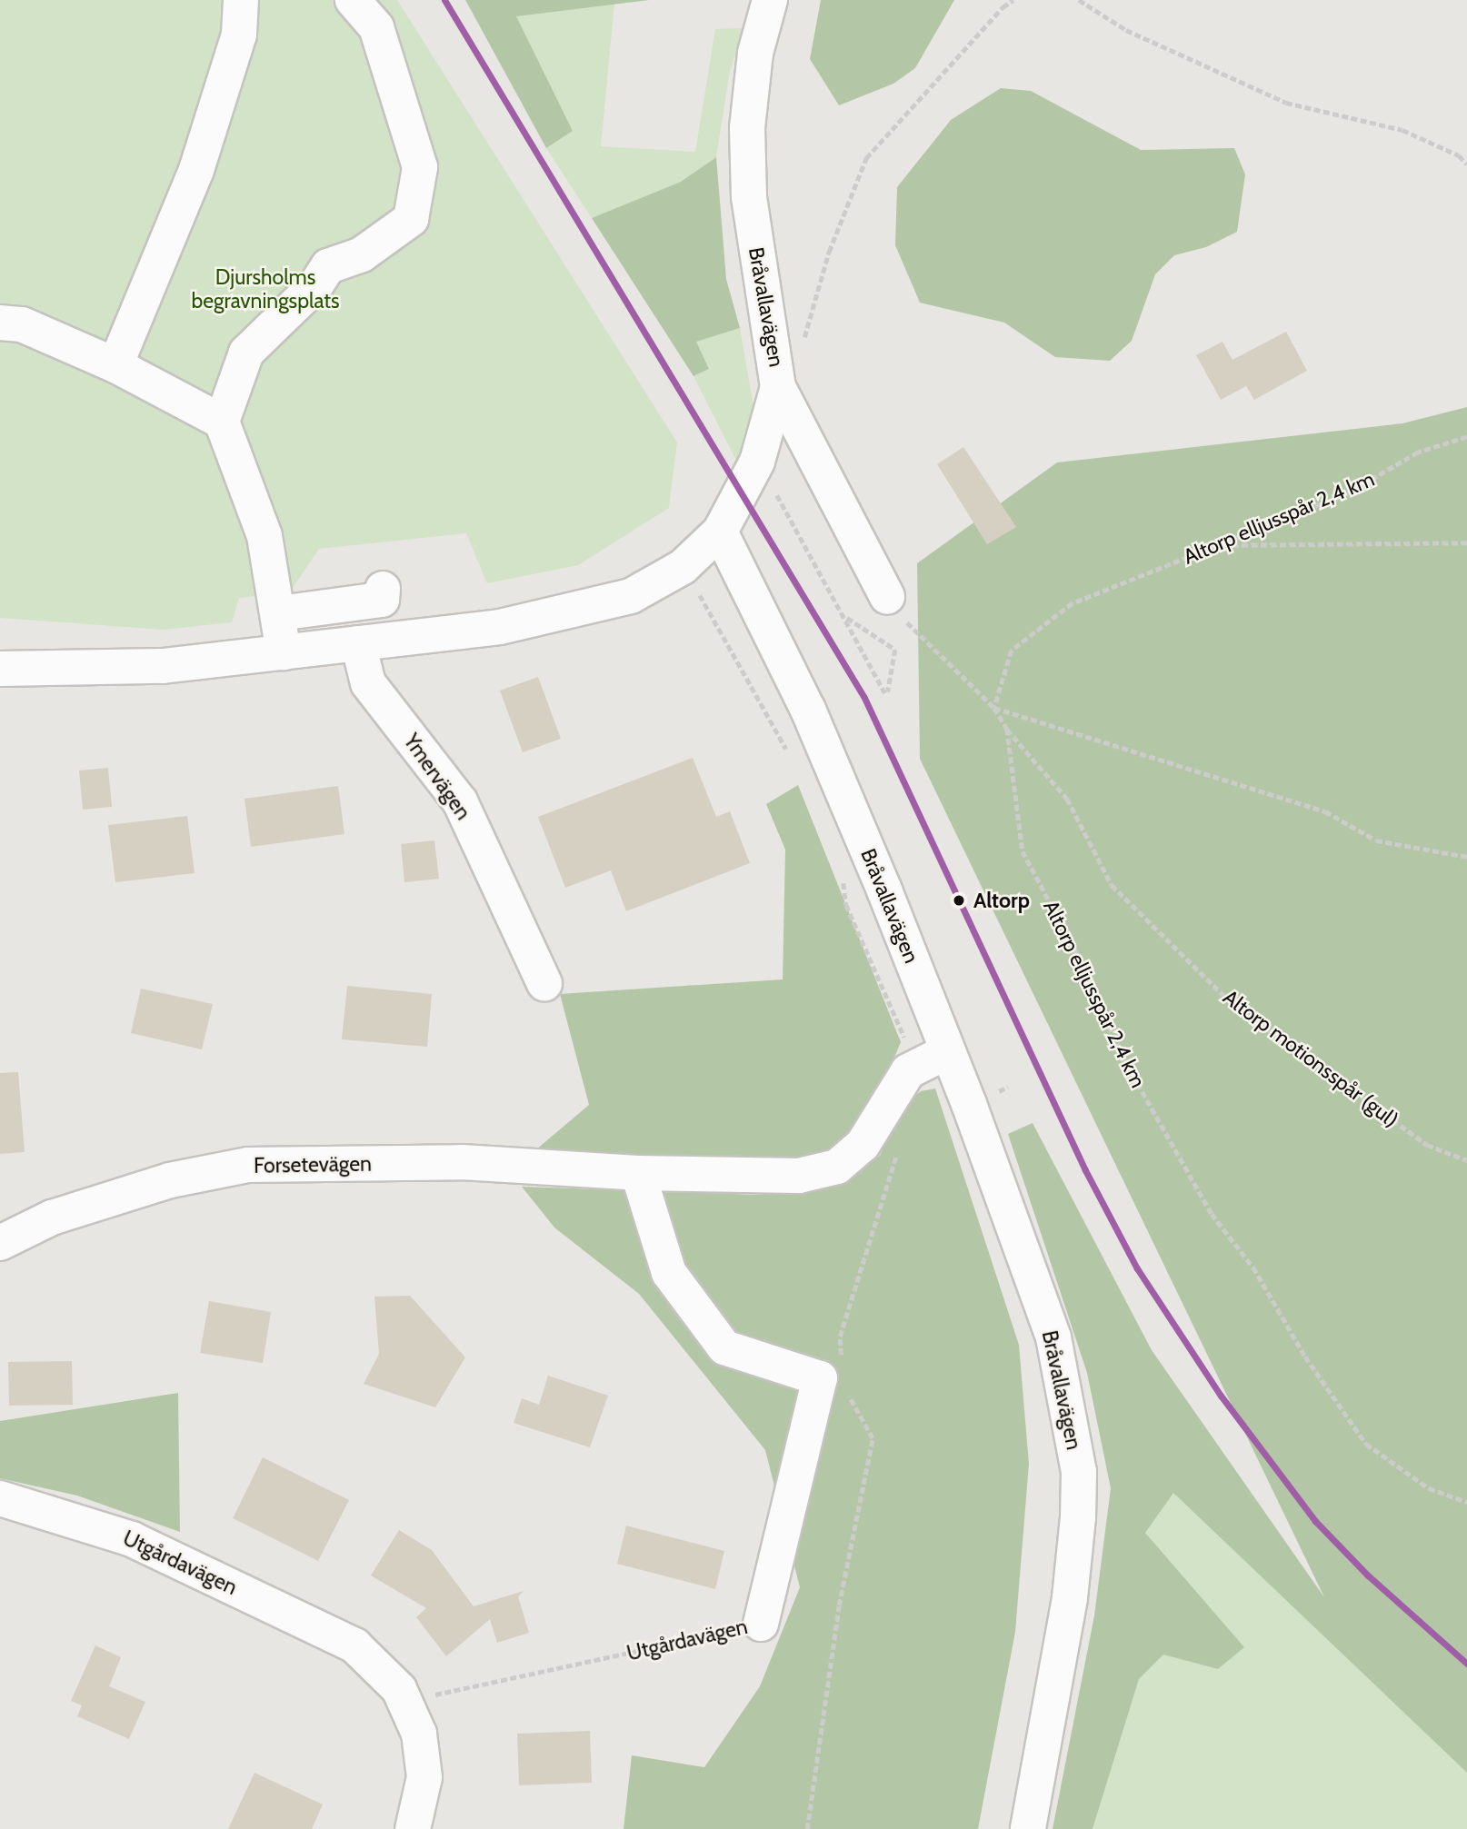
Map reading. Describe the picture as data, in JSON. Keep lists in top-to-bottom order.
{
  "streets": {
    "street": [
      "Bråvallavägen",
      "Ymervägen",
      "Forsetevägen",
      "Utgårdavägen"
    ],
    "path": ["Altorp elljusspår 2,4 km", "Altorp motionsspår (gul)"]
  },
  "crossings": [
    ["Bråvallavägen", "Forsetevägen"],
    ["Altorp elljusspår 2,4 km", "Altorp motionsspår (gul)"]
  ],
  "parks": ["Djursholms begravningsplats"],
  "places": ["Altorp"]
}
